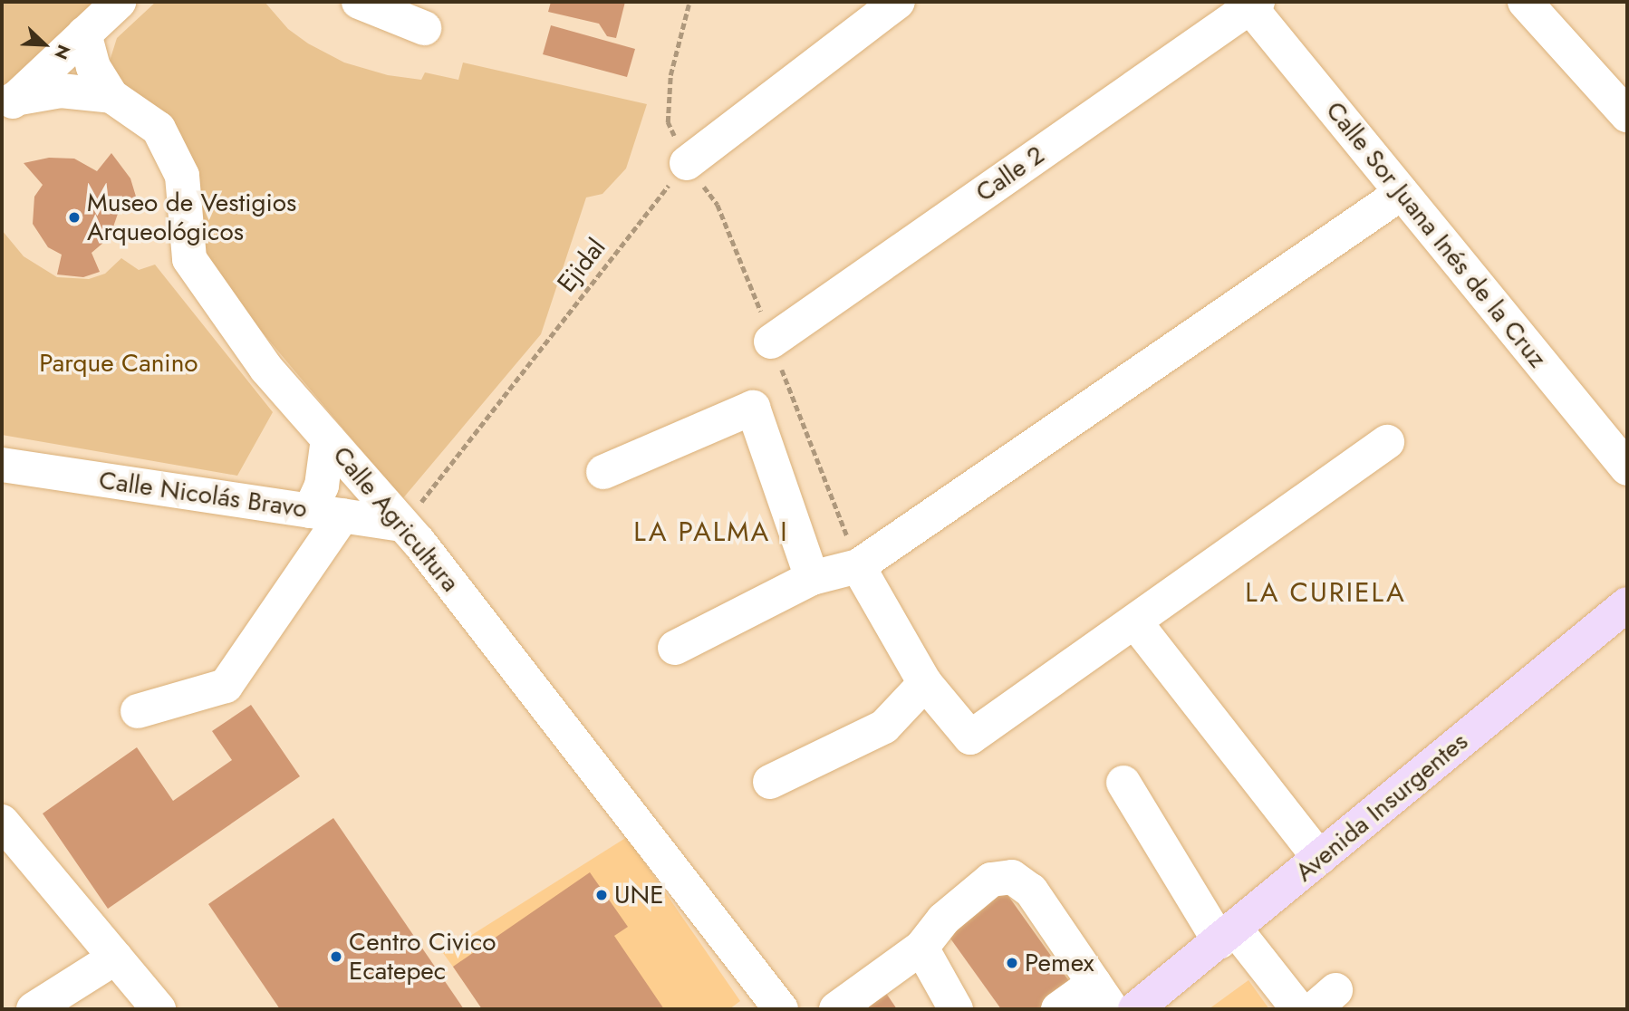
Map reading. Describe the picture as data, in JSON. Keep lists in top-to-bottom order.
{
  "streets": {
    "main road": ["Avenida Insurgentes"],
    "street": [
      "Calle 2",
      "Calle Sor Juana Inés de la Cruz",
      "Calle Nicolás Bravo",
      "Calle Agricultura"
    ],
    "path": ["Ejidal"]
  },
  "crossings": [
    ["Calle 2", "Calle Sor Juana Inés de la Cruz"],
    ["Ejidal", "Calle Nicolás Bravo"],
    ["Ejidal", "Calle Agricultura"],
    ["Calle Nicolás Bravo", "Calle Agricultura"]
  ],
  "districts": ["LA PALMA I", "LA CURIELA"],
  "parks": ["Parque Canino"],
  "places": [
    "Museo de Vestigios Arqueológicos",
    "UNE",
    "Centro Civico Ecatepec",
    "Pemex"
  ],
  "north": "bottom right"
}
